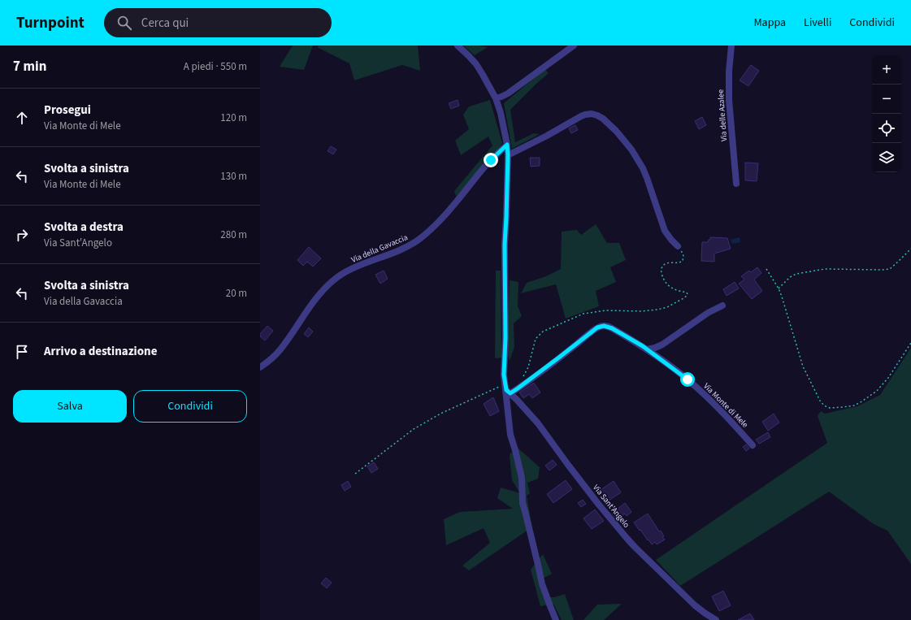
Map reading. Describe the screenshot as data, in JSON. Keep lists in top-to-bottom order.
{
  "streets": {
    "street": [
      "Via delle Azalee",
      "Via della Gavaccia",
      "Via Monte di Mele",
      "Via Sant'Angelo"
    ]
  },
  "crossings": [
    ["Via Monte di Mele", "Via Sant'Angelo"]
  ],
  "page": {
    "header": "Turnpoint",
    "search": "Cerca qui",
    "nav": ["Mappa", "Livelli", "Condividi"],
    "heading": ["7 min", "A piedi · 550 m"],
    "map_buttons": ["+", "−"],
    "list": [
      ["Prosegui", "Via Monte di Mele", "120 m"],
      ["Svolta a sinistra", "Via Monte di Mele", "130 m"],
      ["Svolta a destra", "Via Sant'Angelo", "280 m"],
      ["Svolta a sinistra", "Via della Gavaccia", "20 m"],
      "Arrivo a destinazione"
    ],
    "buttons": ["Salva", "Condividi"]
  }
}
